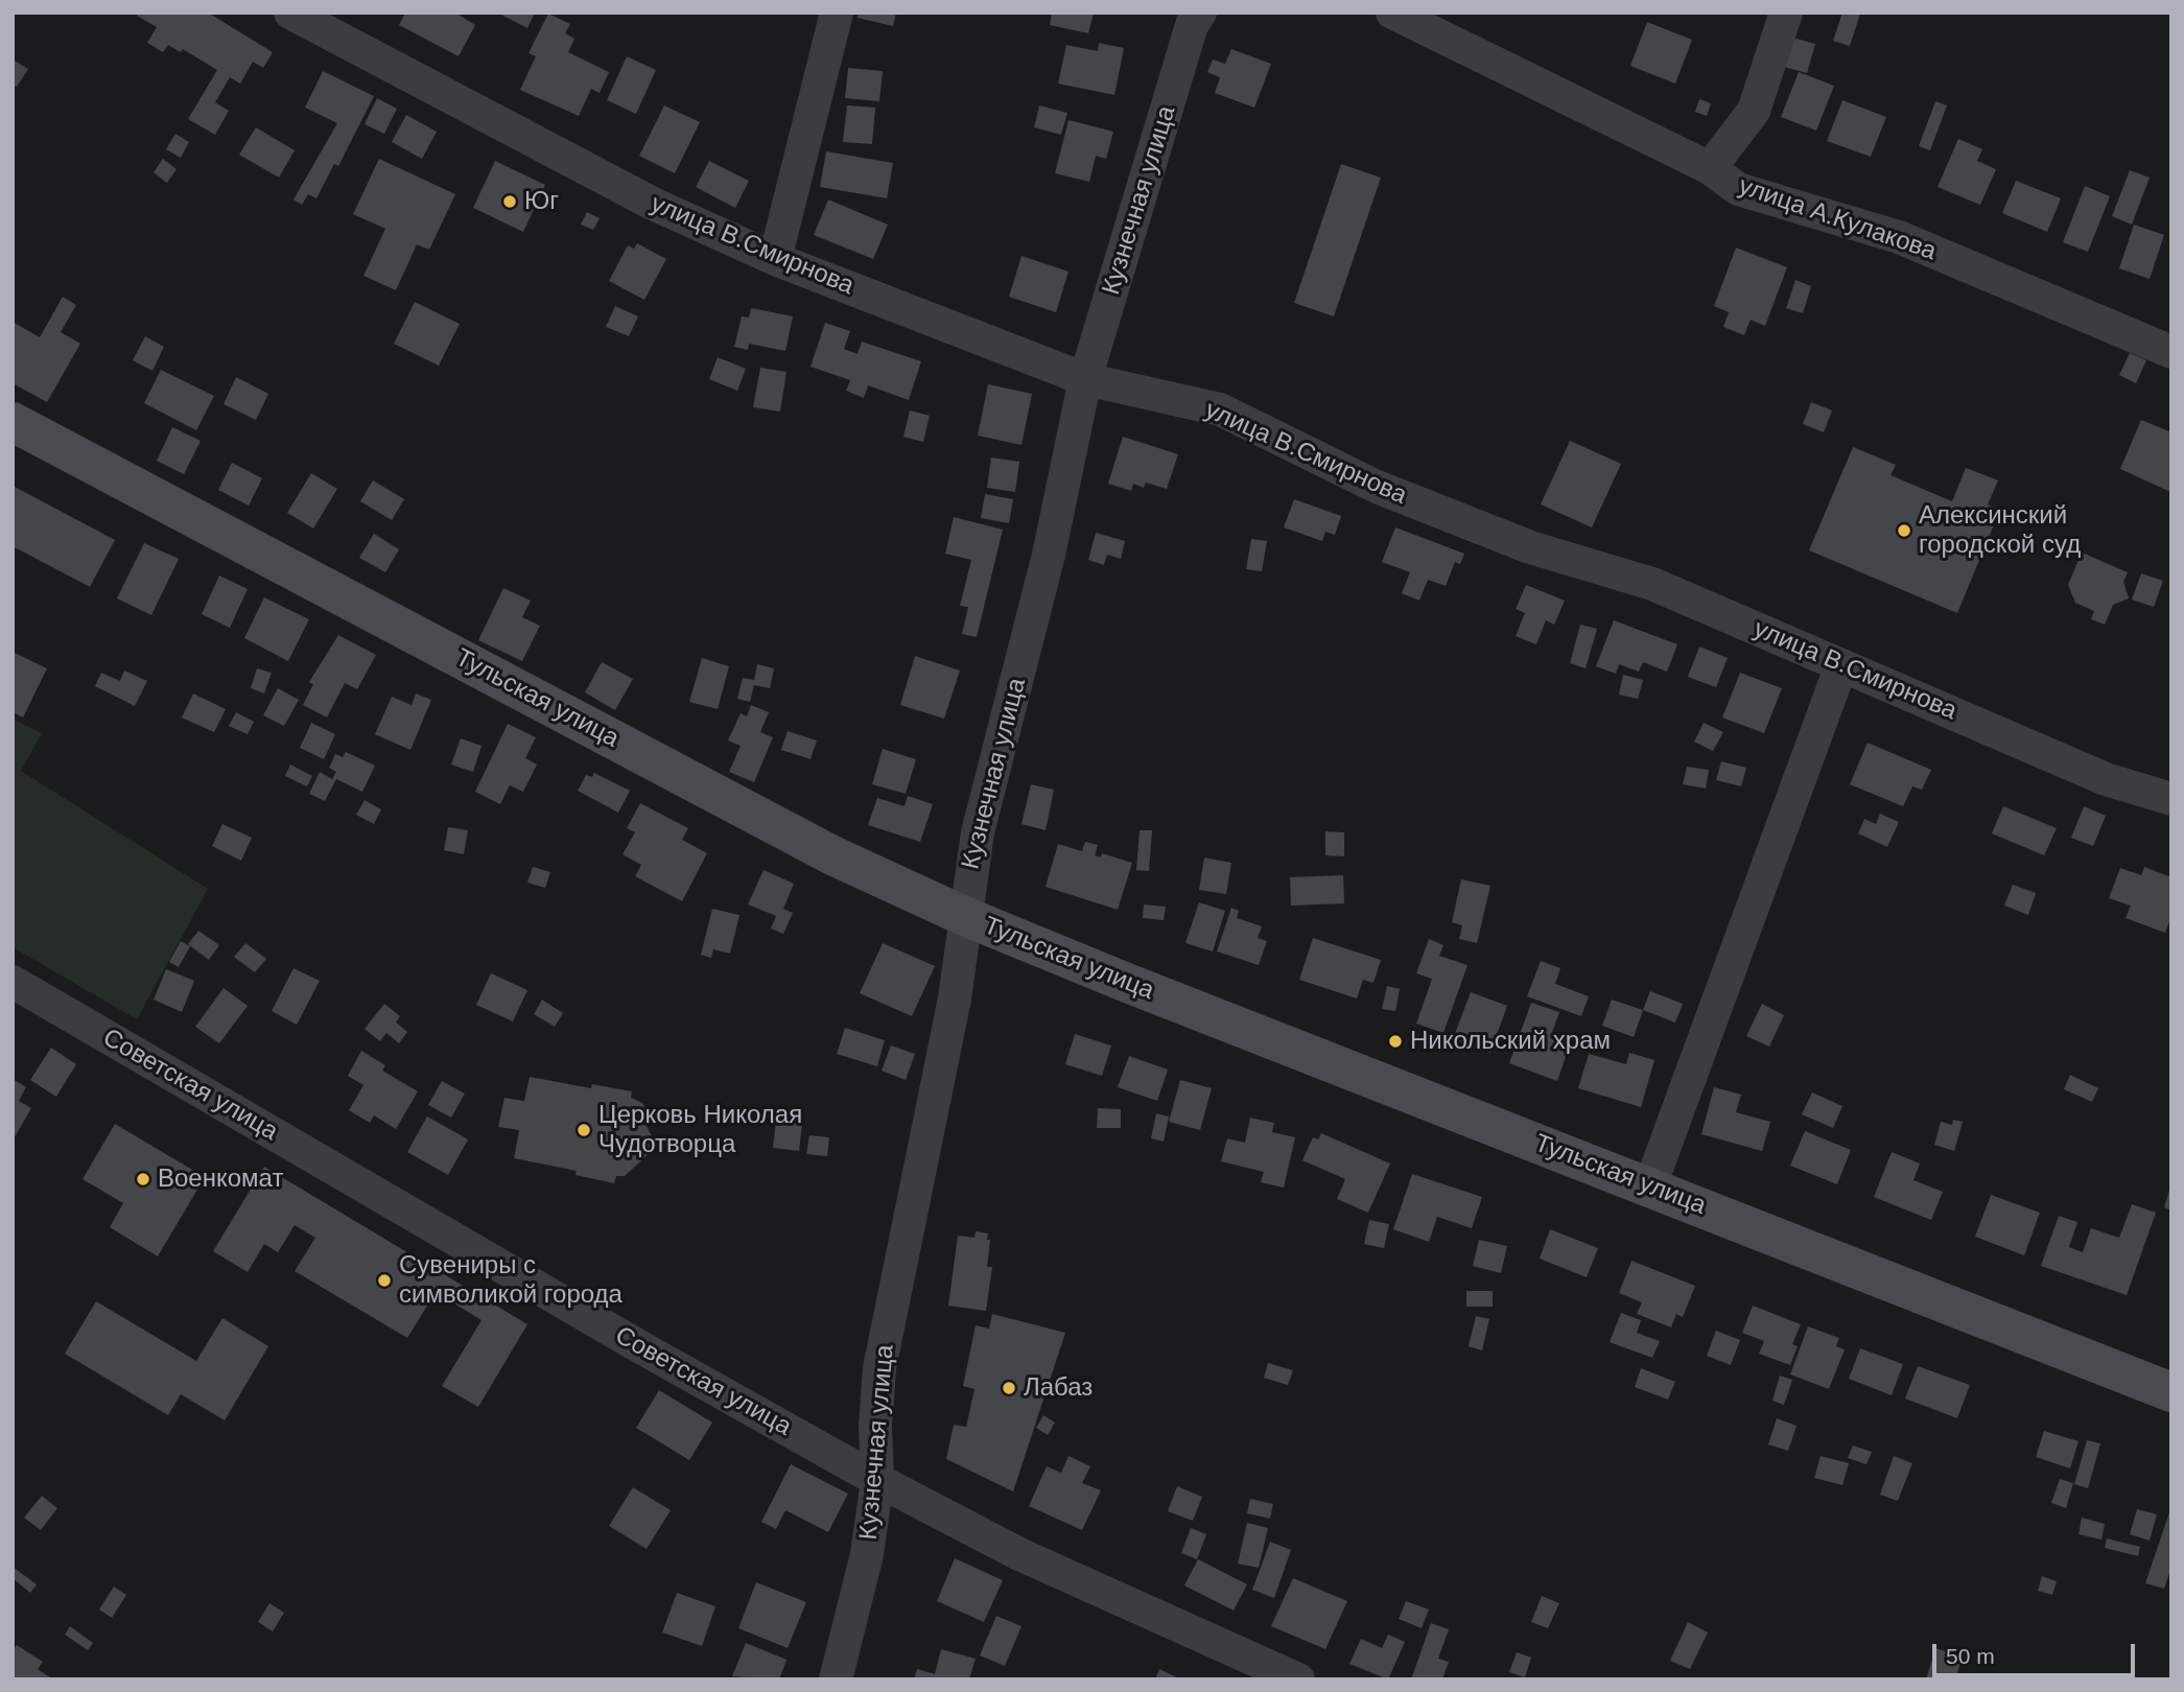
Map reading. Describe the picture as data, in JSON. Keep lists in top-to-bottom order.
{
  "streets": {
    "main road": ["Тульская улица"],
    "street": [
      "Кузнечная улица",
      "улица А.Кулакова",
      "улица В.Смирнова",
      "Советская улица"
    ]
  },
  "crossings": [
    ["Кузнечная улица", "улица В.Смирнова"],
    ["Кузнечная улица", "Тульская улица"],
    ["Кузнечная улица", "Советская улица"]
  ],
  "places": [
    "Юг",
    "Алексинский городской суд",
    "Никольский храм",
    "Церковь Николая Чудотворца",
    "Военкомат",
    "Сувениры с символикой города",
    "Лабаз"
  ],
  "scale_bar": "50 m"
}
